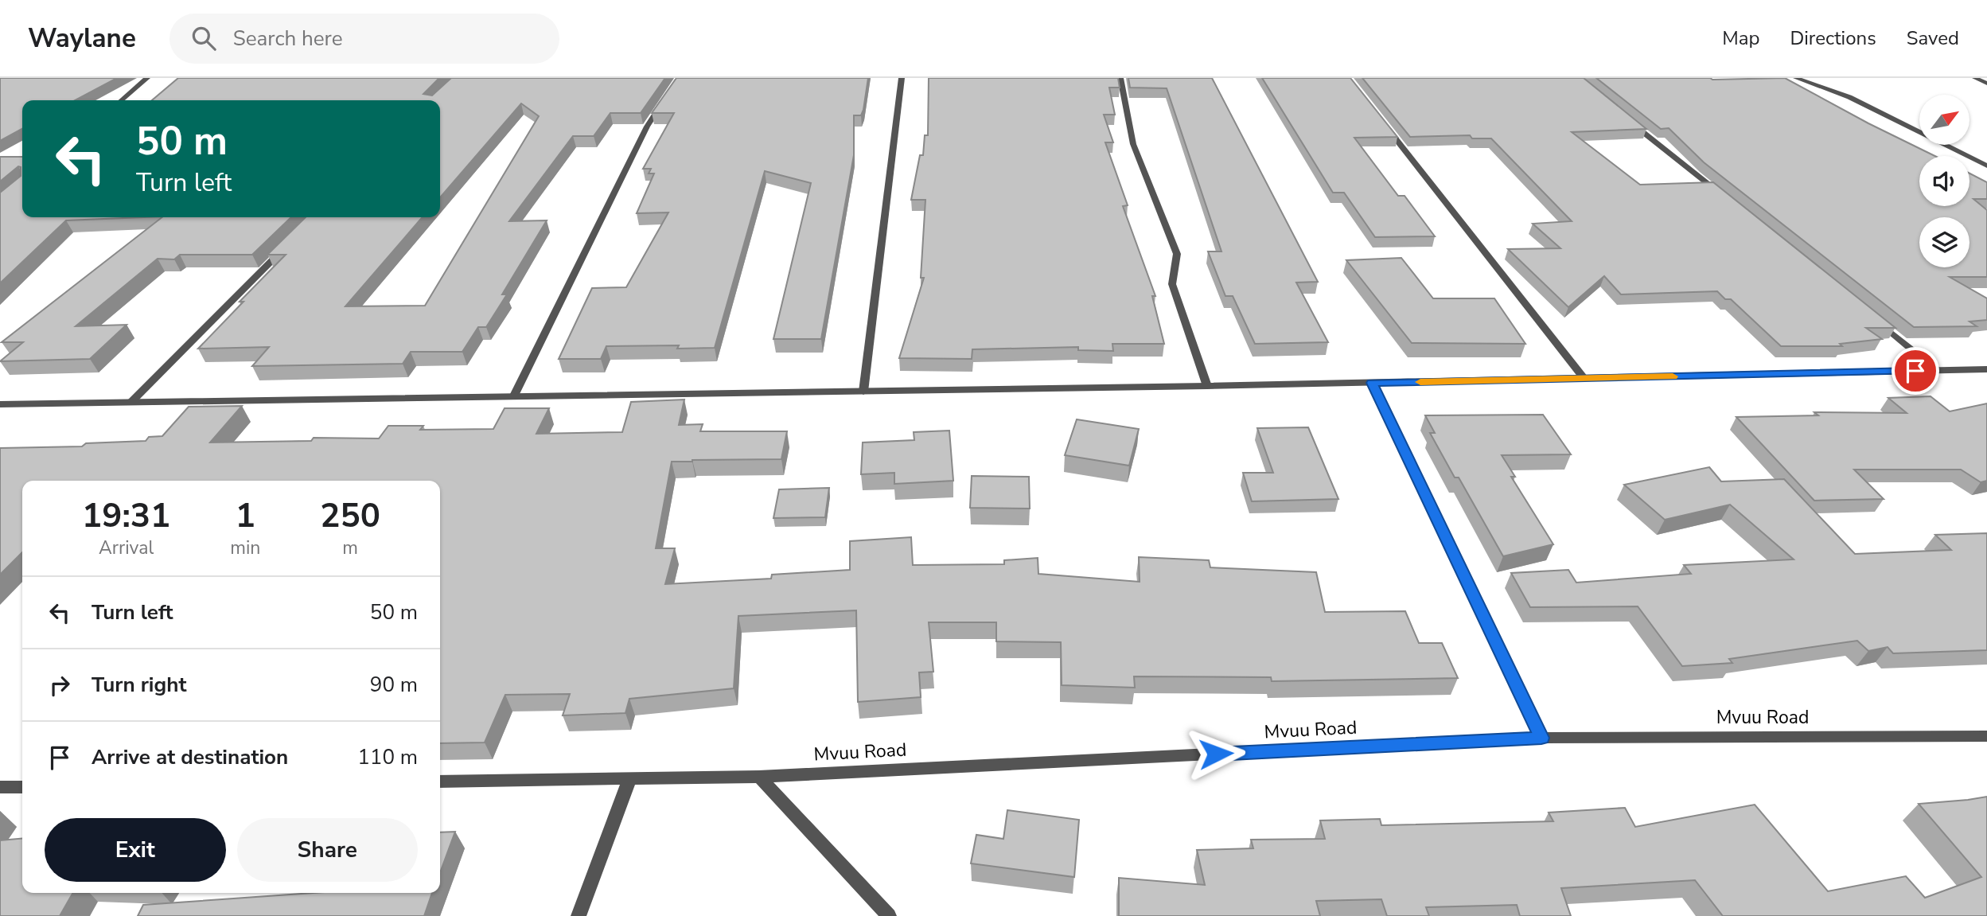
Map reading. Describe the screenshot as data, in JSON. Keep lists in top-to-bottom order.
{
  "streets": {
    "street": ["Mvuu Road"]
  },
  "north": "top right",
  "page": {
    "header": "Waylane",
    "search": "Search here",
    "nav": ["Map", "Directions", "Saved"],
    "turn": ["50 m", "Turn left"],
    "eta": [
      "19:31",
      "Arrival",
      "1",
      "min",
      "250",
      "m"
    ],
    "list": [
      {
        "name": "Turn left",
        "value": "50 m"
      },
      {
        "name": "Turn right",
        "value": "90 m"
      },
      {
        "name": "Arrive at destination",
        "value": "110 m"
      }
    ],
    "buttons": ["Exit", "Share"]
  }
}
